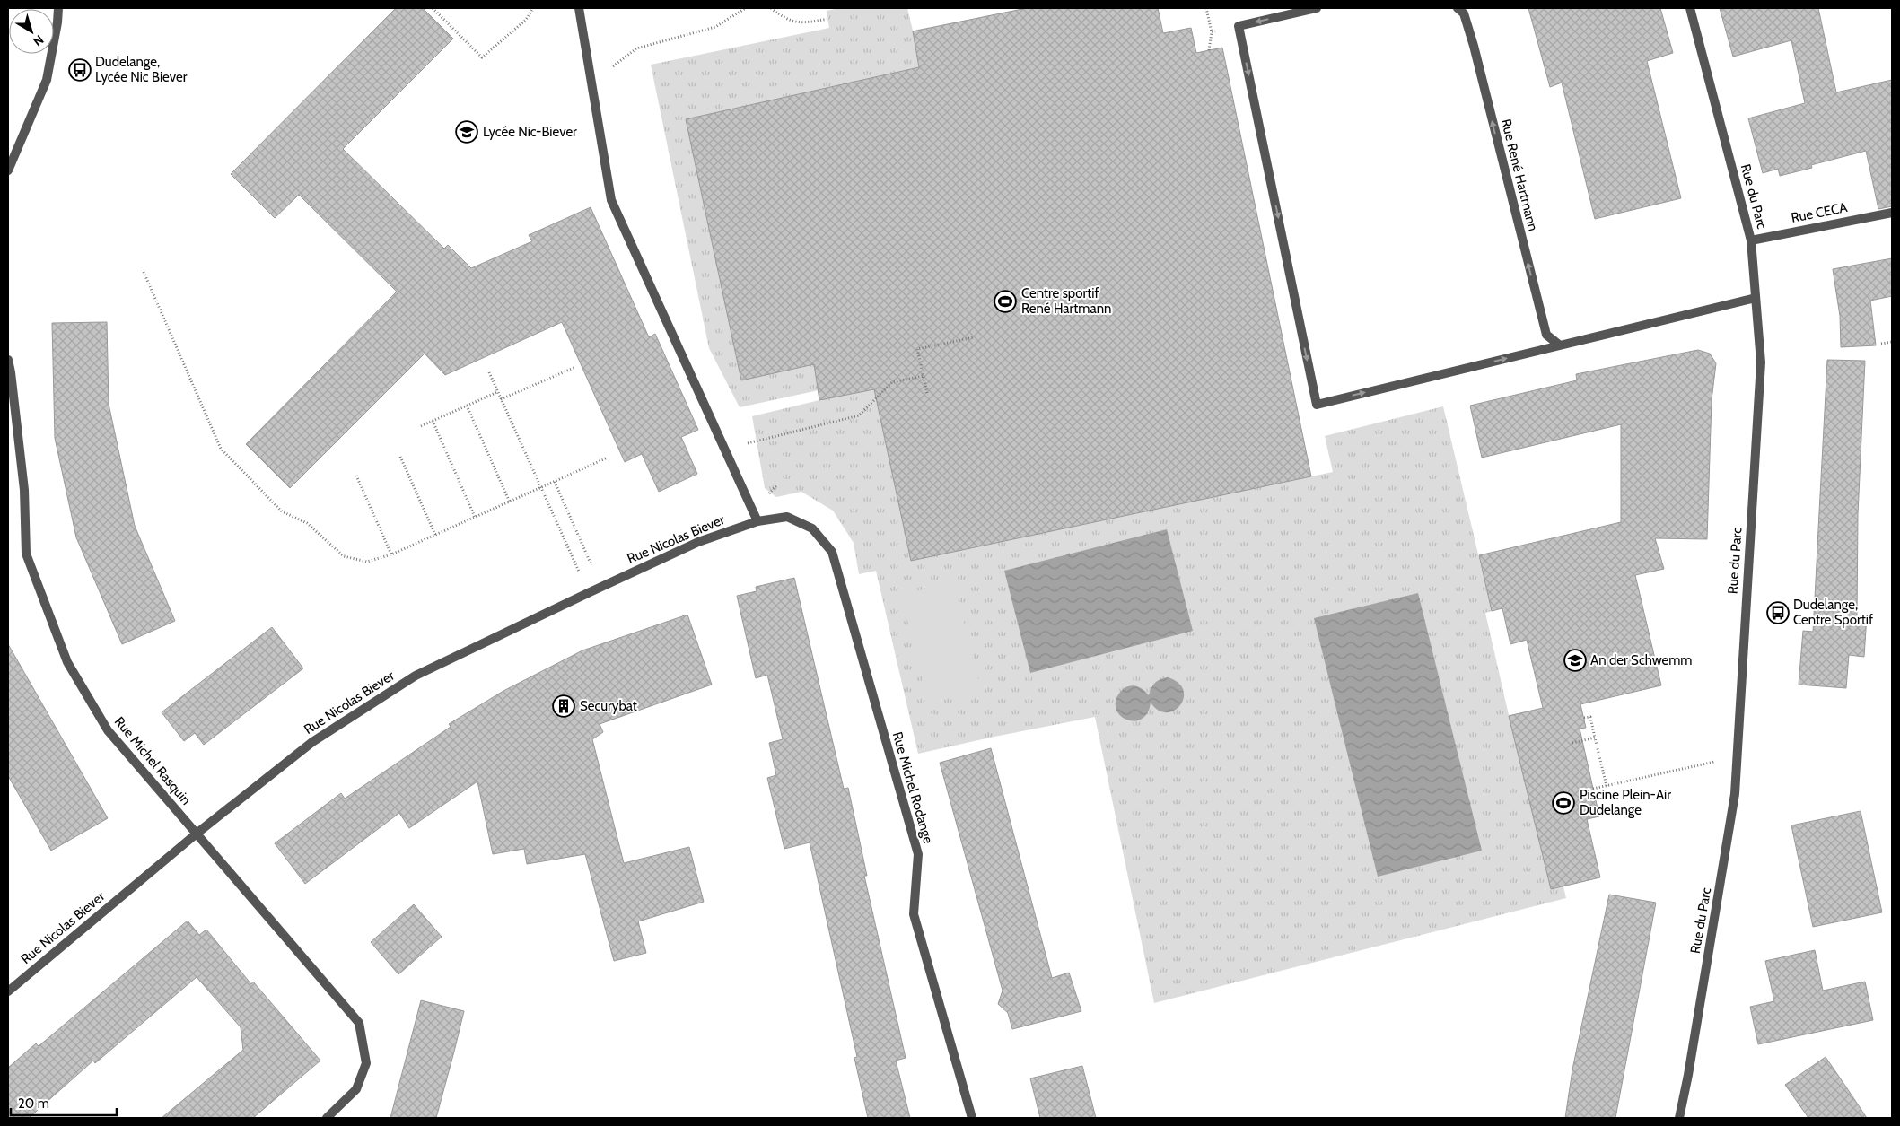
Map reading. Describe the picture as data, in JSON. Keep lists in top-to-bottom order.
{
  "streets": {
    "street": [
      "Rue René Hartmann",
      "Rue du Parc",
      "Rue CECA",
      "Rue Nicolas Biever",
      "Rue Michel Rasquin",
      "Rue Michel Rodange"
    ]
  },
  "crossings": [
    ["Rue du Parc", "Rue CECA"],
    ["Rue Nicolas Biever", "Rue Michel Rasquin"],
    ["Rue Nicolas Biever", "Rue Michel Rodange"]
  ],
  "one_way": ["Rue René Hartmann"],
  "places": {
    "bus stop": ["Dudelange, Lycée Nic Biever", "Dudelange, Centre Sportif"],
    "school or university": ["Lycée Nic-Biever", "An der Schwemm"],
    "sports": ["Centre sportif René Hartmann", "Piscine Plein-Air Dudelange"],
    "building": ["Securybat"]
  },
  "scale_bar": "20 m",
  "north": "bottom right"
}
